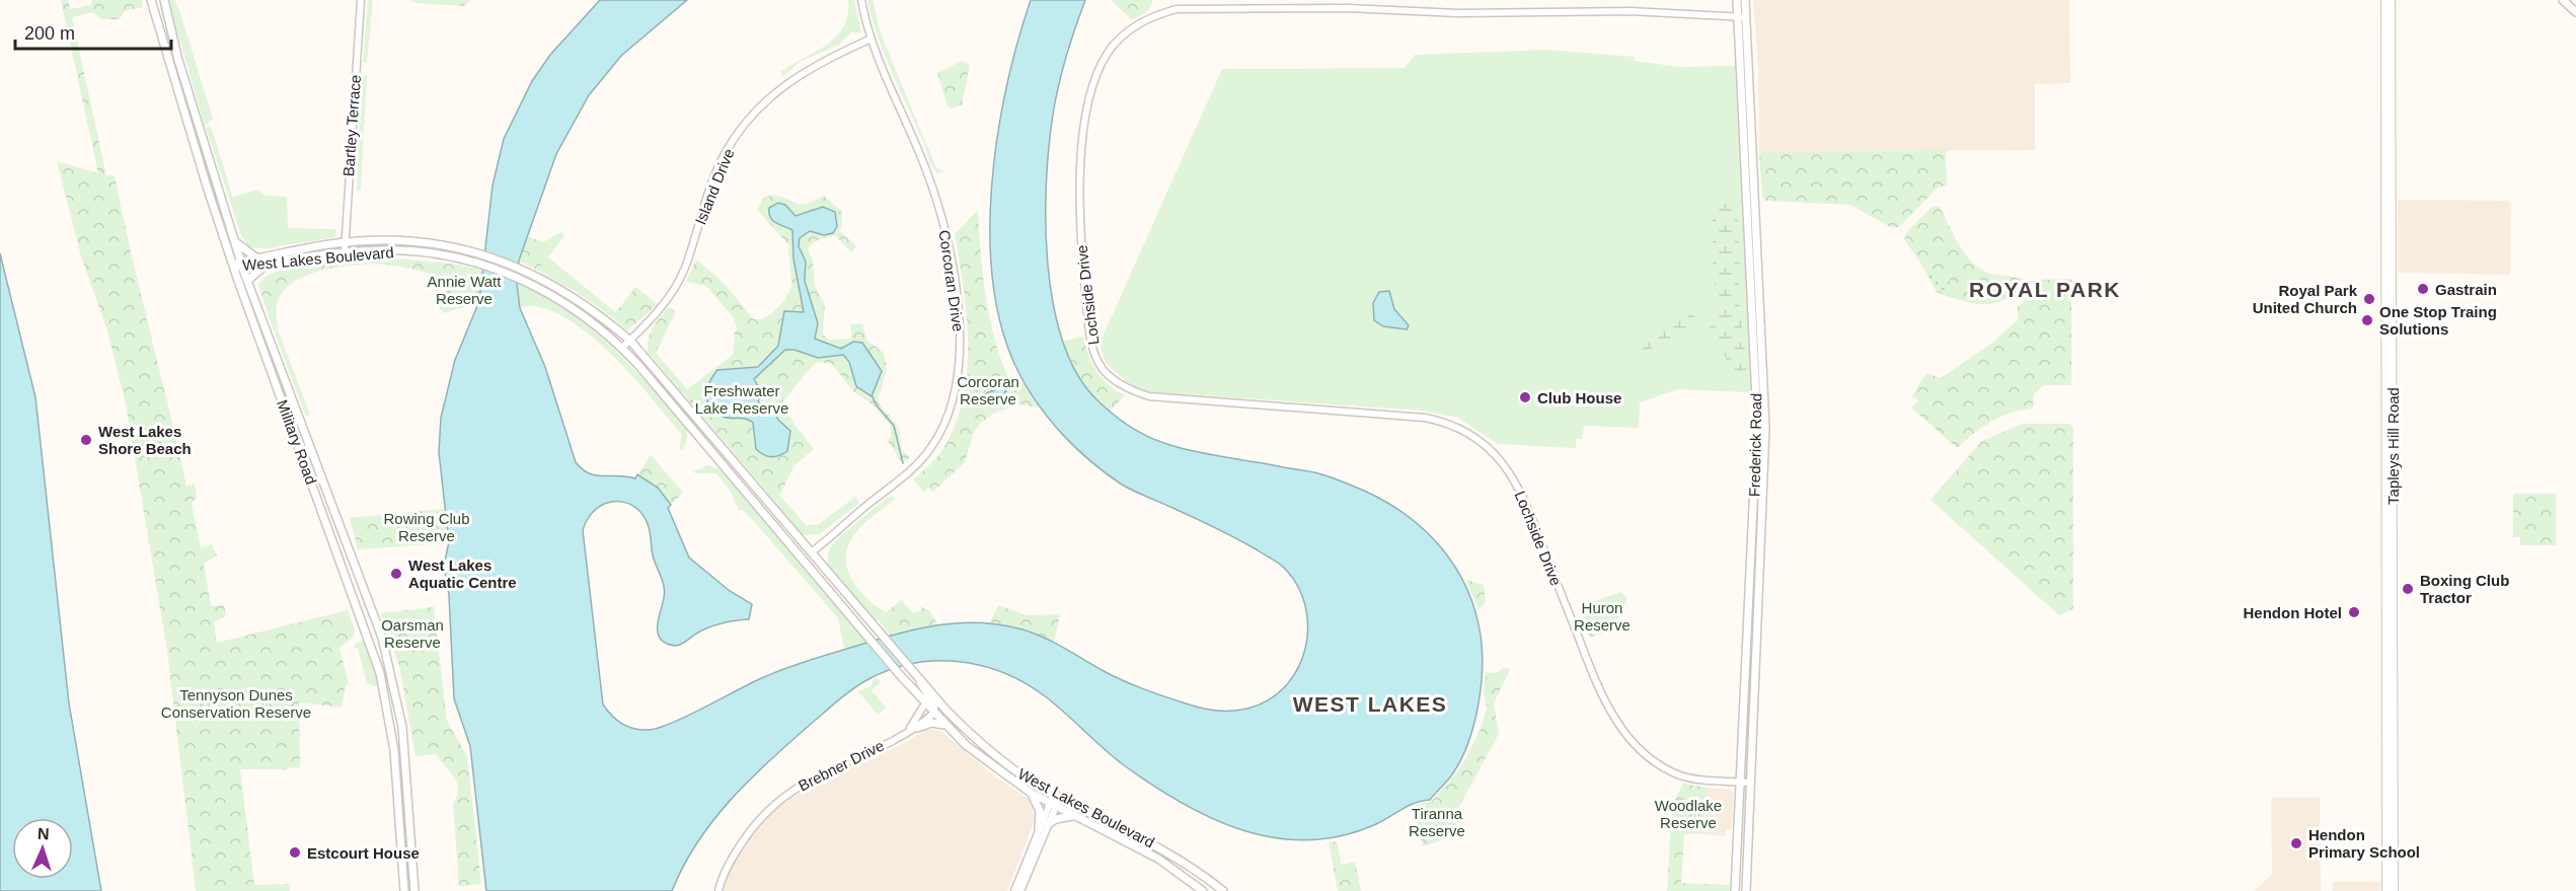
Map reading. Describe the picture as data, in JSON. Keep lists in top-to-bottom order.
{
  "streets": {
    "main road": [
      "West Lakes Boulevard",
      "Military Road",
      "Frederick Road",
      "Tapleys Hill Road"
    ],
    "street": [
      "Bartley Terrace",
      "Island Drive",
      "Corcoran Drive",
      "Lochside Drive",
      "Brebner Drive"
    ]
  },
  "crossings": [
    ["Bartley Terrace", "West Lakes Boulevard"],
    ["Island Drive", "West Lakes Boulevard"],
    ["Island Drive", "Corcoran Drive"],
    ["West Lakes Boulevard", "Corcoran Drive"],
    ["West Lakes Boulevard", "Military Road"],
    ["West Lakes Boulevard", "Brebner Drive"],
    ["Lochside Drive", "Frederick Road"]
  ],
  "districts": ["ROYAL PARK", "WEST LAKES"],
  "parks": [
    "Annie Watt Reserve",
    "Corcoran Reserve",
    "Freshwater Lake Reserve",
    "Rowing Club Reserve",
    "Huron Reserve",
    "Oarsman Reserve",
    "Tennyson Dunes Conservation Reserve",
    "Woodlake Reserve",
    "Tiranna Reserve"
  ],
  "places": [
    "Gastrain",
    "Royal Park United Church",
    "One Stop Traing Solutions",
    "Club House",
    "West Lakes Shore Beach",
    "West Lakes Aquatic Centre",
    "Boxing Club Tractor",
    "Hendon Hotel",
    "Hendon Primary School",
    "Estcourt House"
  ],
  "scale_bar": "200 m",
  "north": "top"
}
